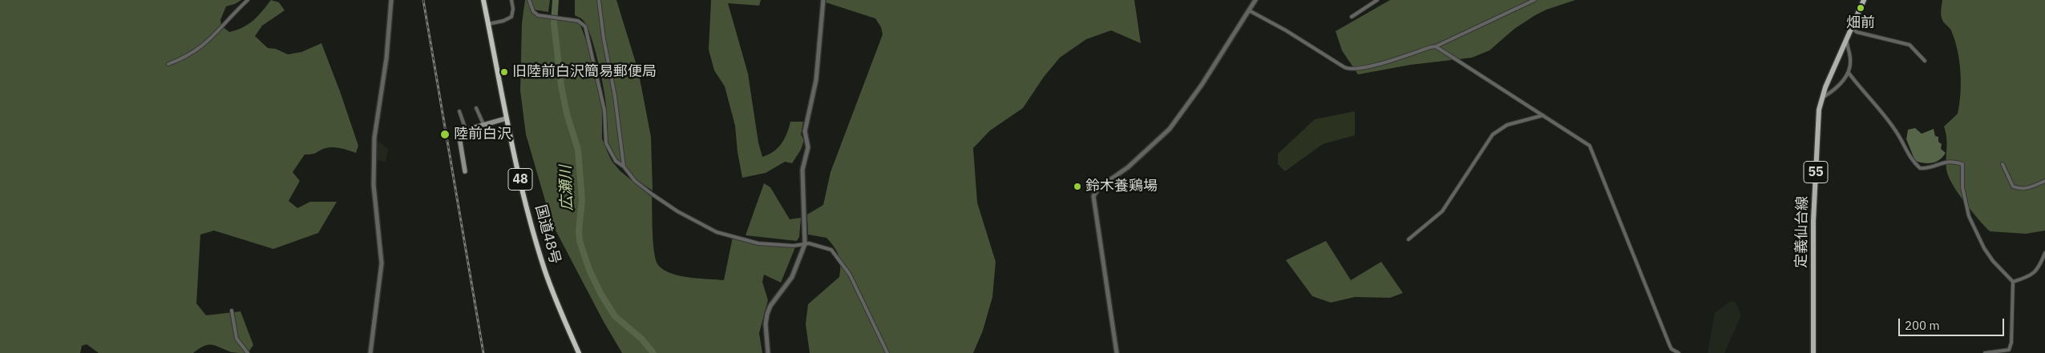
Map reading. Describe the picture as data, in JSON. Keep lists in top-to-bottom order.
{
  "streets": {
    "highway": ["48", "国道48号"],
    "main road": ["55", "定義仙台線"]
  },
  "water": ["広瀬川"],
  "places": [
    "畑前",
    "旧陸前白沢簡易郵便局",
    "陸前白沢",
    "鈴木養鶏場"
  ],
  "scale_bar": "200 m"
}
